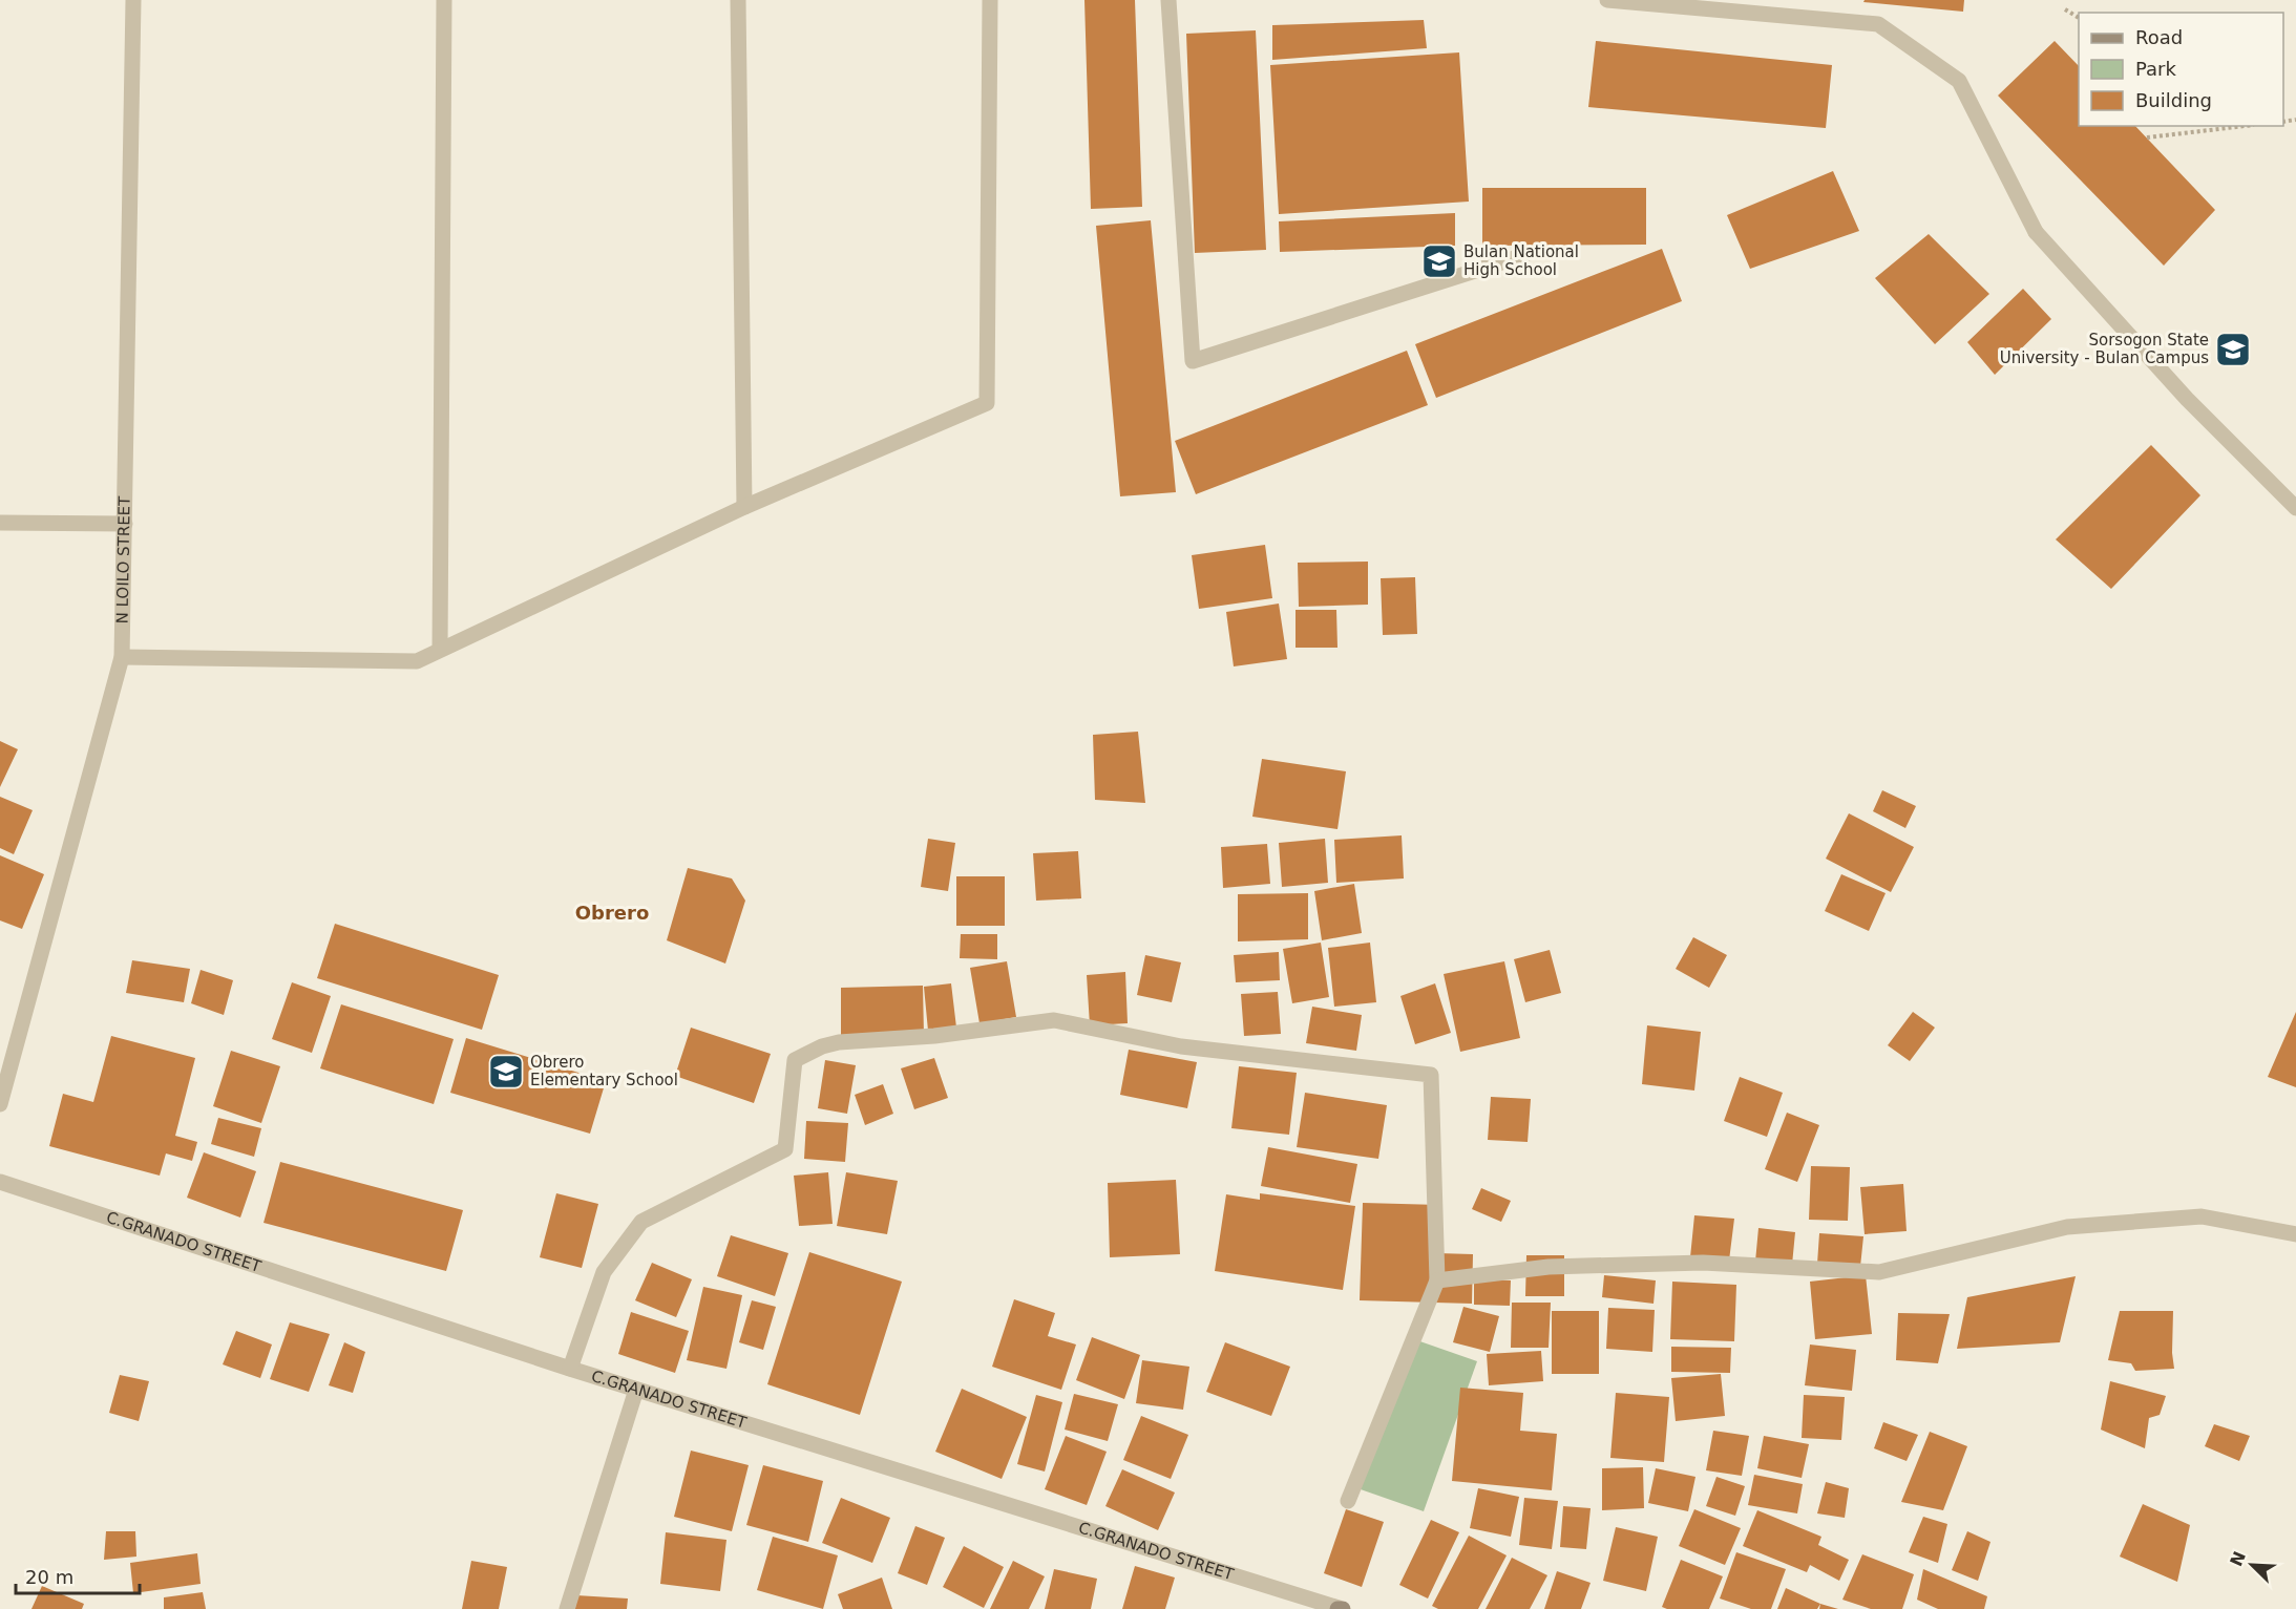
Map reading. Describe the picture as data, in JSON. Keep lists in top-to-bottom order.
{
  "streets": {
    "street": ["N LOILO STREET", "C.GRANADO STREET"]
  },
  "districts": ["Obrero"],
  "places": {
    "school or university": ["Bulan National High School", "Sorsogon State University - Bulan Campus", "Obrero Elementary School"]
  },
  "legend": ["Road", "Park", "Building"],
  "scale_bar": "20 m",
  "north": "top left"
}
